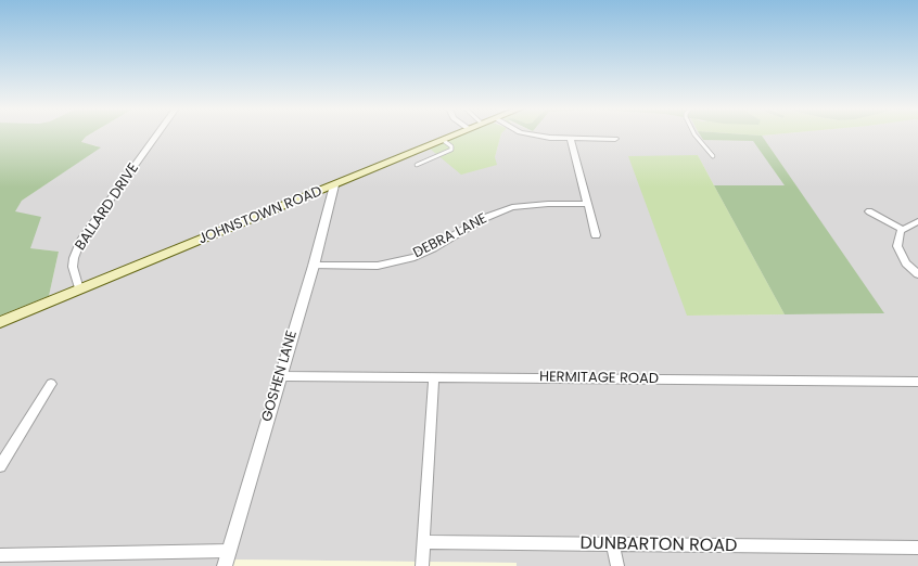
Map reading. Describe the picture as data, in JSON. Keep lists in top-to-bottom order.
{
  "streets": {
    "main road": ["JOHNSTOWN ROAD"],
    "street": [
      "BALLARD DRIVE",
      "DEBRA LANE",
      "GOSHEN LANE",
      "HERMITAGE ROAD",
      "DUNBARTON ROAD"
    ]
  },
  "crossings": [
    ["BALLARD DRIVE", "JOHNSTOWN ROAD"],
    ["JOHNSTOWN ROAD", "GOSHEN LANE"],
    ["DEBRA LANE", "GOSHEN LANE"],
    ["GOSHEN LANE", "HERMITAGE ROAD"]
  ]
}
